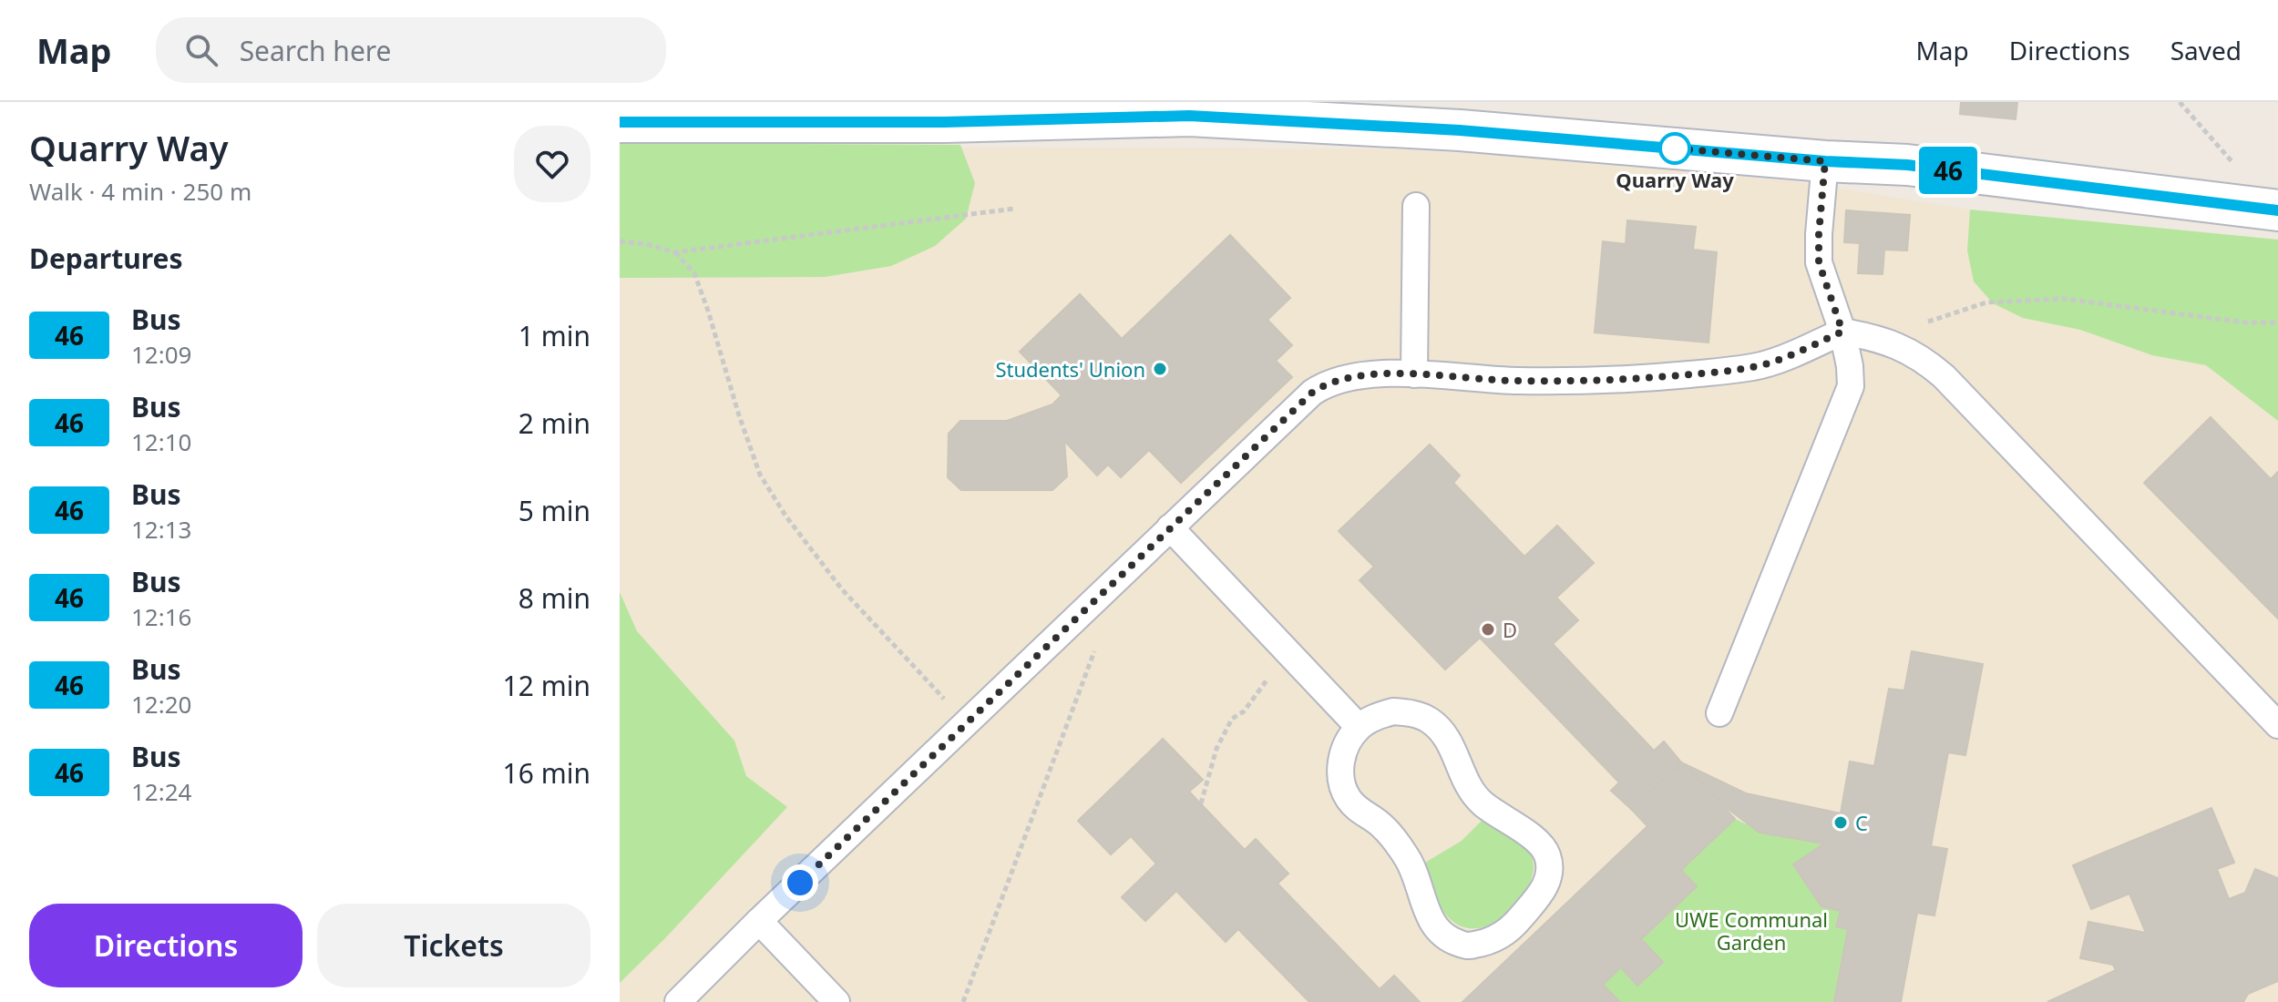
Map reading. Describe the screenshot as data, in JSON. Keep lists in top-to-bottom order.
{
  "parks": ["UWE Communal Garden"],
  "places": [
    "Quarry Way",
    "Students' Union",
    "D",
    "C"
  ],
  "lines": ["bus line 46"],
  "page": {
    "header": "Map",
    "search": "Search here",
    "nav": ["Map", "Directions", "Saved"],
    "heading": [
      ["Quarry Way", "Walk · 4 min · 250 m"],
      "Departures"
    ],
    "on_map": "46",
    "list": [
      {
        "mark": "46",
        "name": "Bus",
        "note": "12:09",
        "value": "1 min"
      },
      {
        "mark": "46",
        "name": "Bus",
        "note": "12:10",
        "value": "2 min"
      },
      {
        "mark": "46",
        "name": "Bus",
        "note": "12:13",
        "value": "5 min"
      },
      {
        "mark": "46",
        "name": "Bus",
        "note": "12:16",
        "value": "8 min"
      },
      {
        "mark": "46",
        "name": "Bus",
        "note": "12:20",
        "value": "12 min"
      },
      {
        "mark": "46",
        "name": "Bus",
        "note": "12:24",
        "value": "16 min"
      }
    ],
    "buttons": ["Directions", "Tickets"]
  }
}
